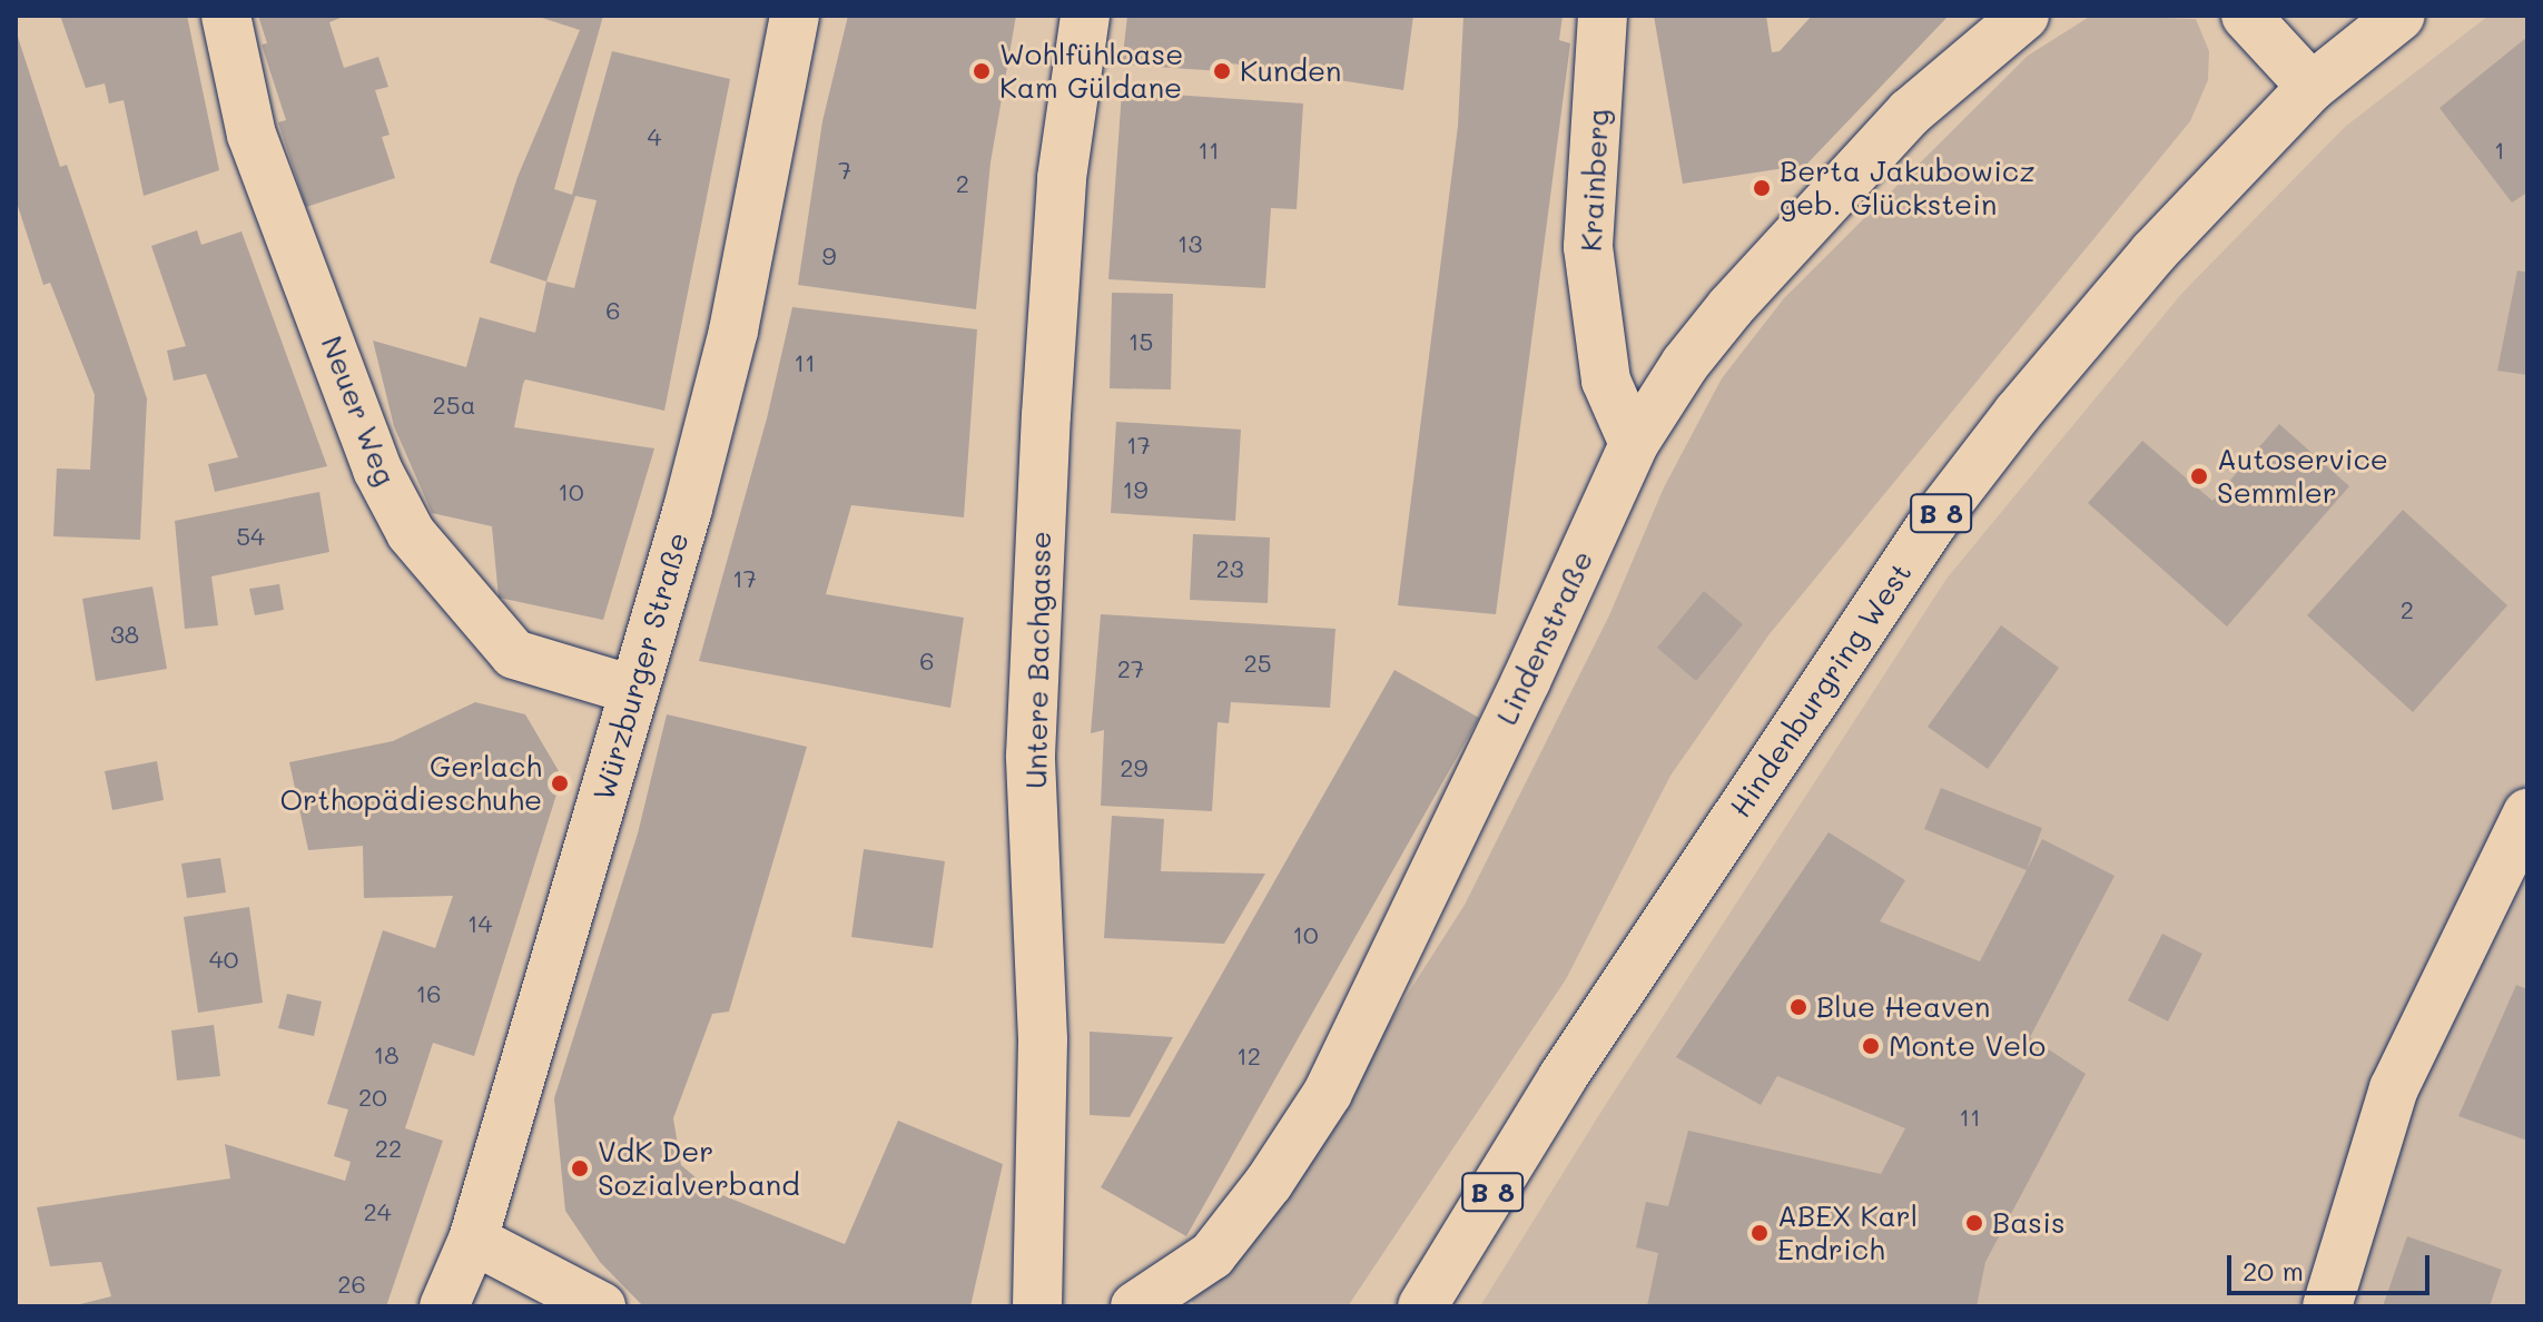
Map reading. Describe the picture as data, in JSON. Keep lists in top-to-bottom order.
{
  "streets": {
    "street": [
      "Krainberg",
      "Neuer Weg",
      "B 8",
      "Lindenstraße",
      "Untere Bachgasse",
      "Würzburger Straße",
      "Hindenburgring West"
    ]
  },
  "crossings": [
    ["Krainberg", "Lindenstraße"],
    ["Neuer Weg", "Würzburger Straße"]
  ],
  "places": [
    "Wohlfühloase Kam Güldane",
    "Kunden",
    "Berta Jakubowicz geb. Glückstein",
    "Autoservice Semmler",
    "Gerlach Orthopädieschuhe",
    "Blue Heaven",
    "Monte Velo",
    "VdK Der Sozialverband",
    "Basis",
    "ABEX Karl Endrich"
  ],
  "house_numbers": [
    "4",
    "11",
    "1",
    "7",
    "2",
    "13",
    "9",
    "6",
    "15",
    "11",
    "25a",
    "17",
    "19",
    "10",
    "54",
    "23",
    "17",
    "2",
    "38",
    "6",
    "25",
    "27",
    "29",
    "14",
    "10",
    "40",
    "16",
    "18",
    "12",
    "20",
    "11",
    "22",
    "24",
    "26"
  ],
  "scale_bar": "20 m"
}
